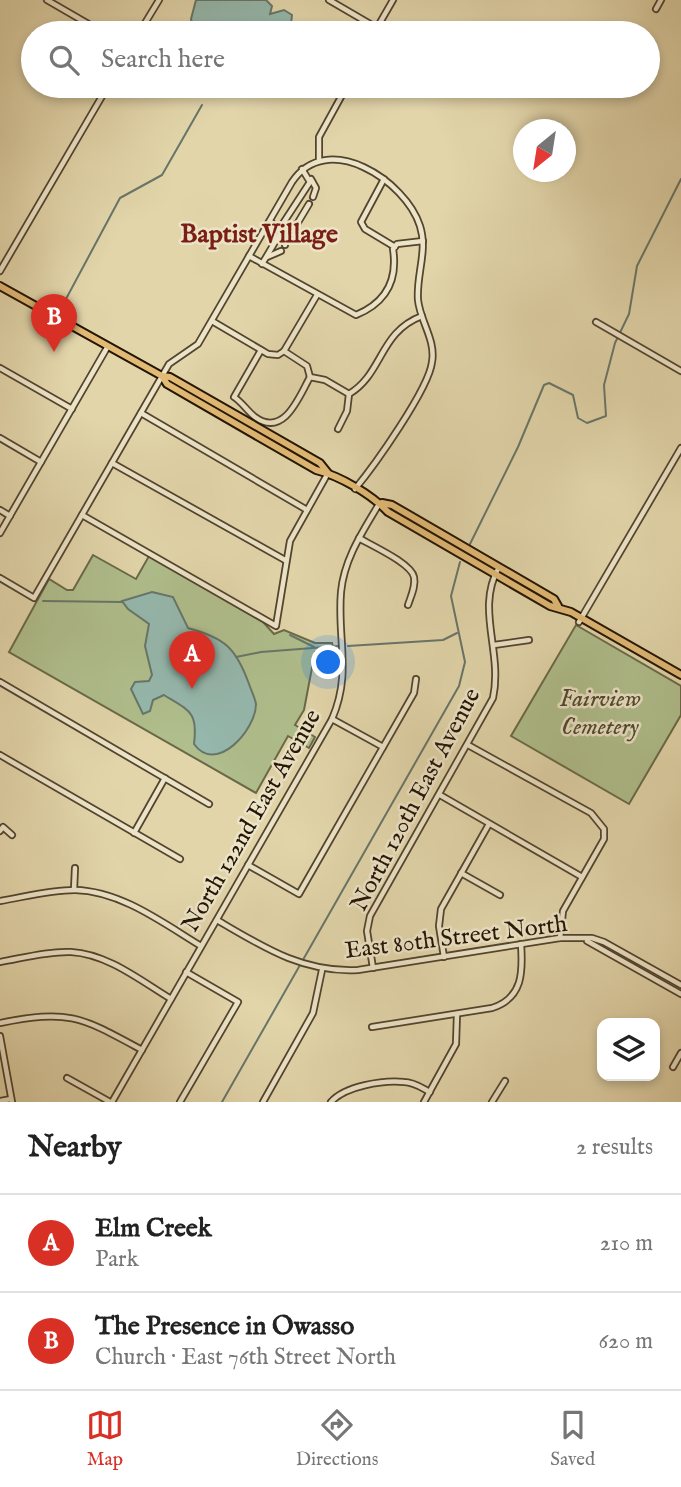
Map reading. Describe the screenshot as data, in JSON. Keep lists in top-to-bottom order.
{
  "streets": {
    "street": ["North 120th East Avenue", "North 122nd East Avenue", "East 80th Street North"]
  },
  "crossings": [
    ["North 120th East Avenue", "East 80th Street North"],
    ["North 122nd East Avenue", "East 80th Street North"]
  ],
  "districts": ["Baptist Village"],
  "parks": ["Fairview Cemetery"],
  "north": "bottom left",
  "page": {
    "search": "Search here",
    "pins": ["B", "A"],
    "heading": ["Nearby", "2 results"],
    "list": [
      {
        "mark": "A",
        "name": "Elm Creek",
        "note": "Park",
        "value": "210 m"
      },
      {
        "mark": "B",
        "name": "The Presence in Owasso",
        "note": "Church · East 76th Street North",
        "value": "620 m"
      }
    ],
    "nav": ["Map", "Directions", "Saved"]
  }
}
